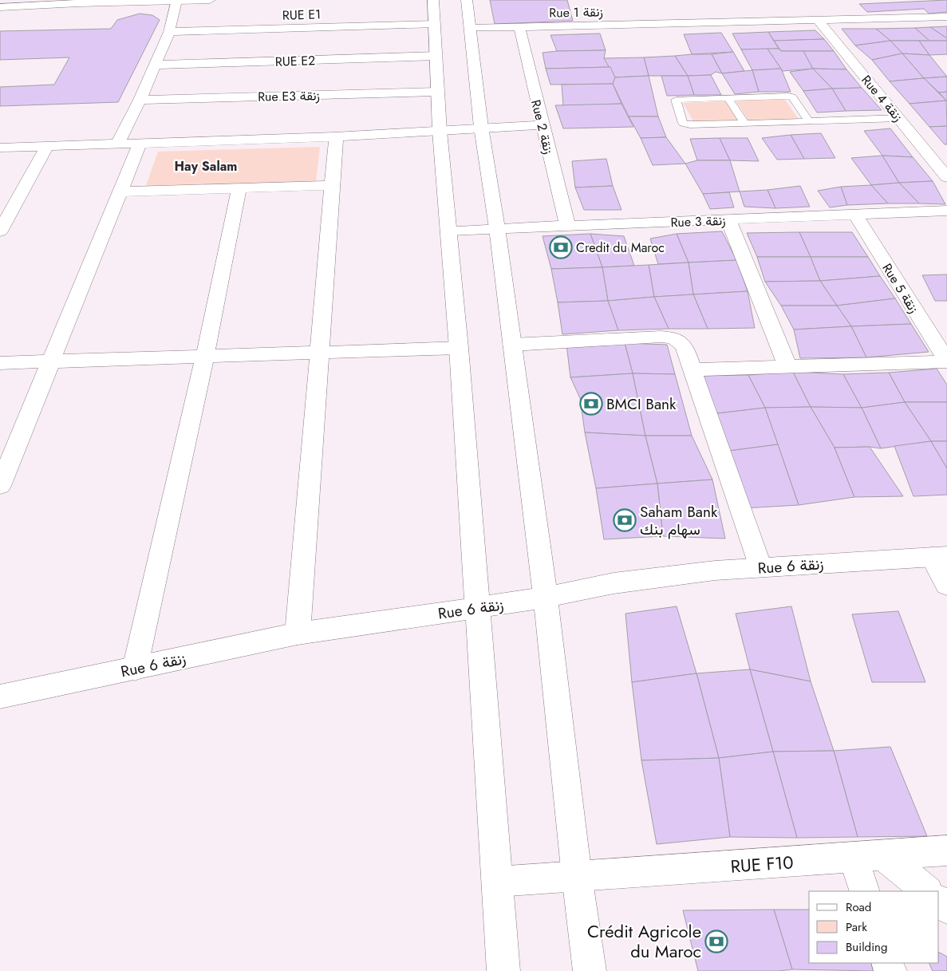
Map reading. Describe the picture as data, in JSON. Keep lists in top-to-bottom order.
{
  "streets": {
    "street": [
      "Rue 1 زنقة",
      "RUE E1",
      "RUE E2",
      "Rue E3 زنقة",
      "Rue 4 زنقة",
      "Rue 2 زنقة",
      "Rue 3 زنقة",
      "Rue 5 زنقة",
      "Rue 6 زنقة",
      "RUE F10"
    ]
  },
  "crossings": [
    ["Rue 1 زنقة", "Rue 4 زنقة"],
    ["Rue 1 زنقة", "Rue 2 زنقة"],
    ["Rue 2 زنقة", "Rue 3 زنقة"],
    ["Rue 3 زنقة", "Rue 5 زنقة"]
  ],
  "districts": ["Hay Salam"],
  "places": {
    "bank": [
      "Credit du Maroc",
      "BMCI Bank",
      "Saham Bank سهام بنك",
      "Crédit Agricole du Maroc"
    ]
  },
  "legend": ["Road", "Park", "Building"]
}
